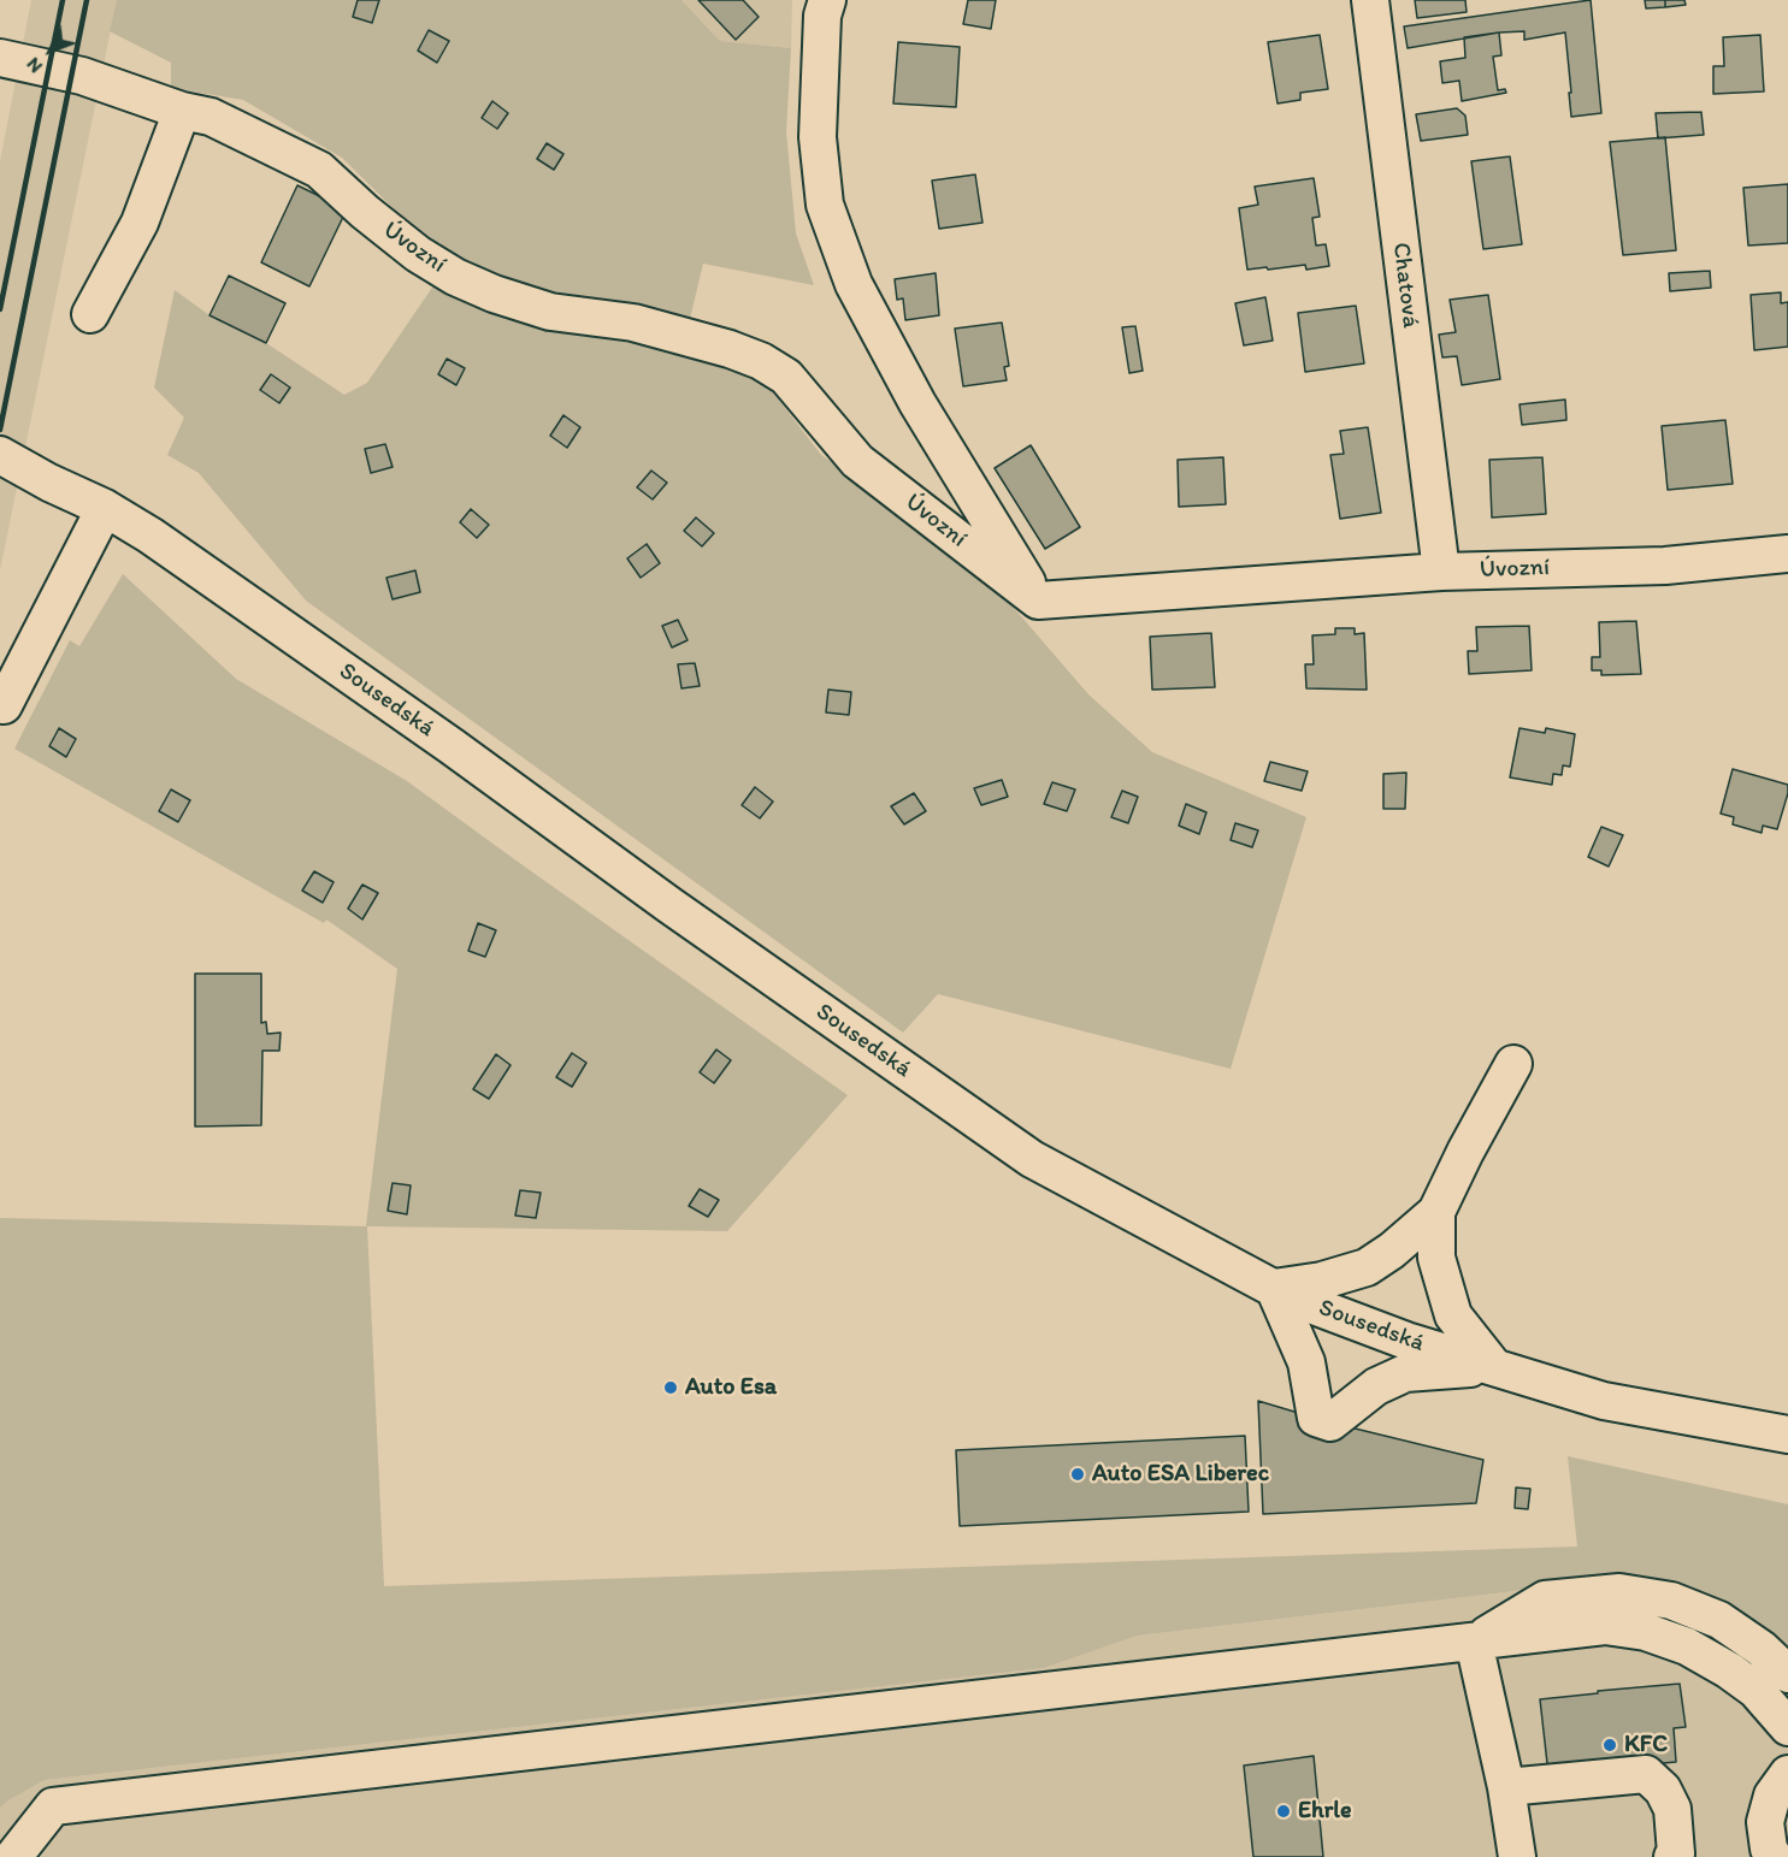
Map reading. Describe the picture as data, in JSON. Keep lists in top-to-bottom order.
{
  "streets": {
    "street": ["Úvozní", "Chatová", "Sousedská"]
  },
  "crossings": [
    ["Úvozní", "Chatová"]
  ],
  "places": [
    "Auto Esa",
    "Auto ESA Liberec",
    "KFC",
    "Ehrle"
  ],
  "north": "bottom left"
}
